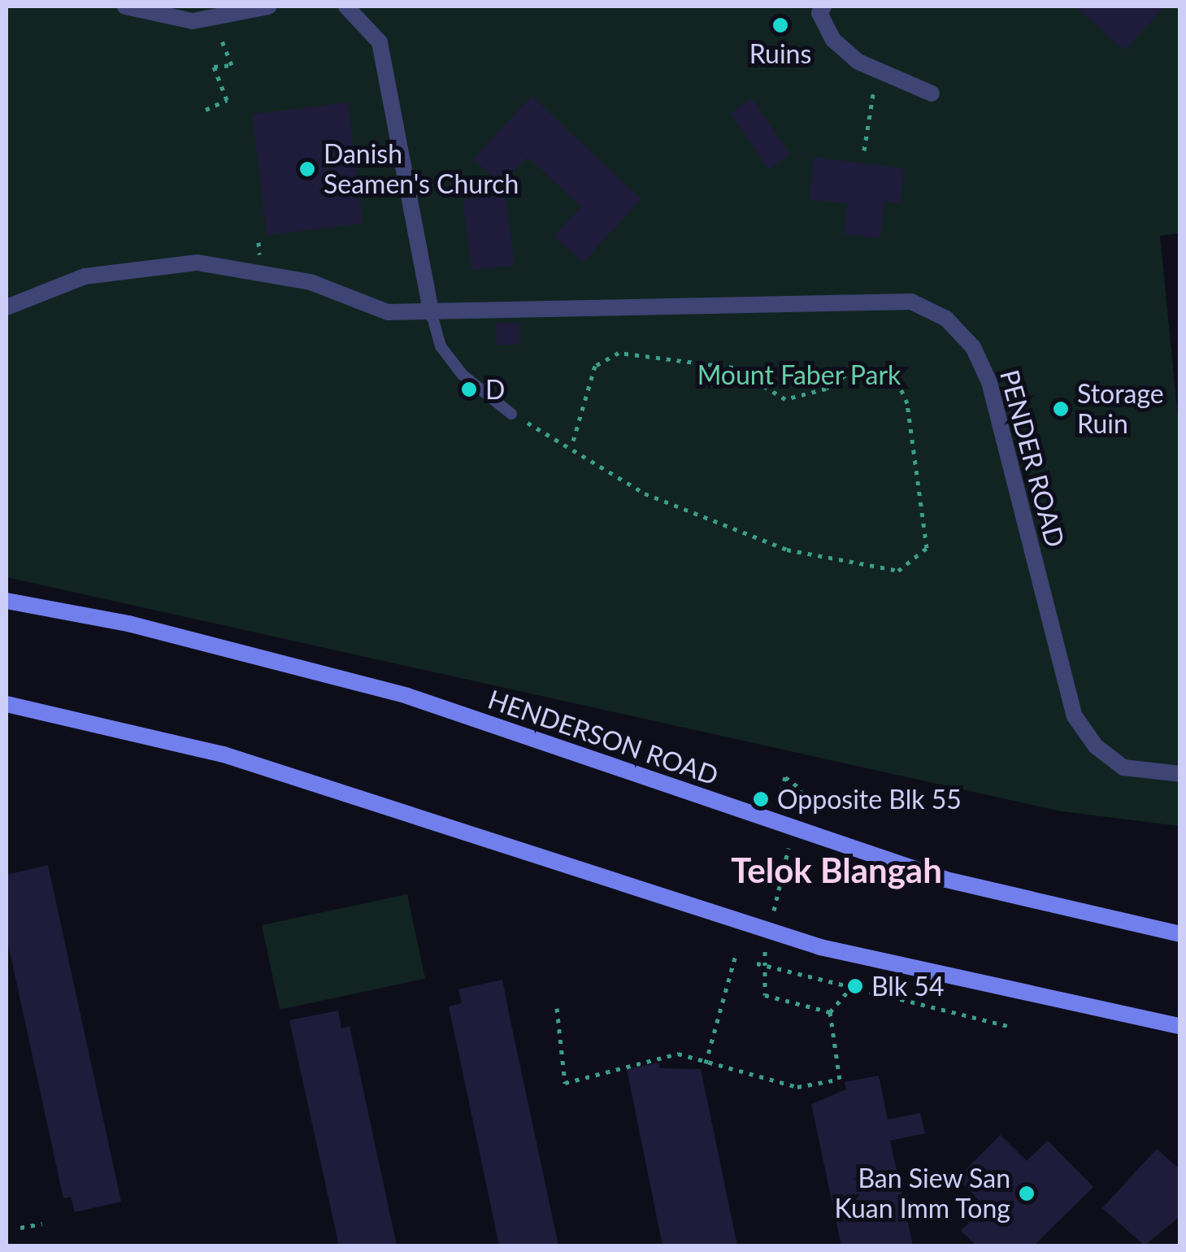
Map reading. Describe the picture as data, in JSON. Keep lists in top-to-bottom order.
{
  "streets": {
    "main road": ["HENDERSON ROAD"],
    "street": ["PENDER ROAD"]
  },
  "districts": ["Telok Blangah"],
  "parks": ["Mount Faber Park"],
  "places": [
    "Ruins",
    "Danish Seamen's Church",
    "D",
    "Storage Ruin",
    "Opposite Blk 55",
    "Blk 54",
    "Ban Siew San Kuan Imm Tong"
  ]
}
